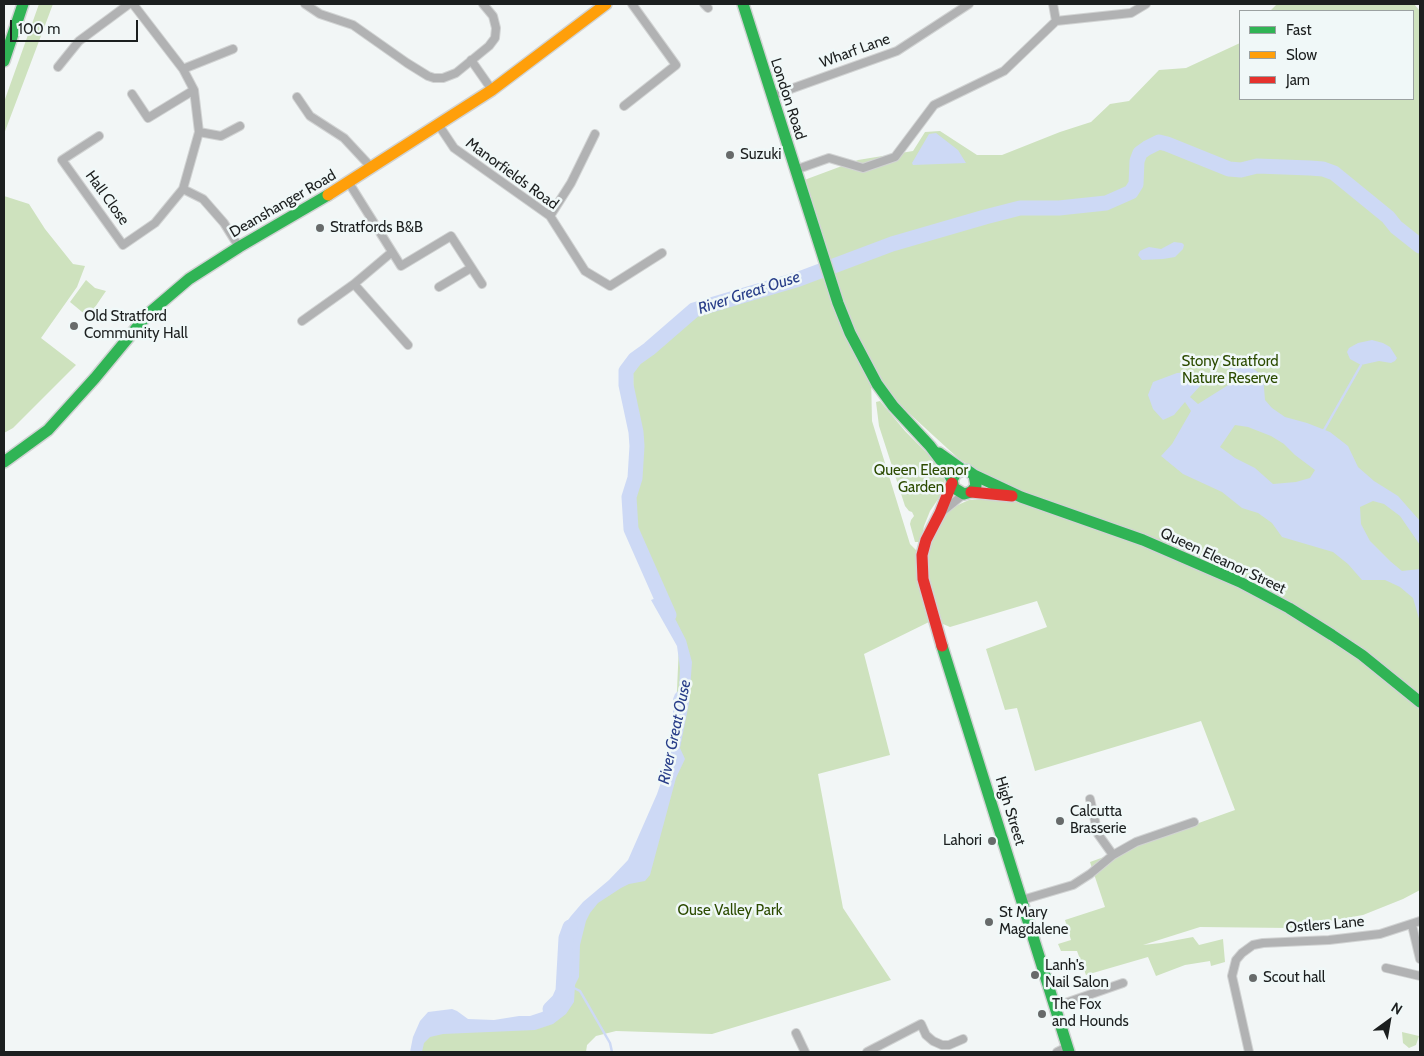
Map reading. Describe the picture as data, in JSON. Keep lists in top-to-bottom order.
{
  "streets": {
    "street": [
      "Wharf Lane",
      "London Road",
      "Manorfields Road",
      "Hall Close",
      "Deanshanger Road",
      "Queen Eleanor Street",
      "High Street",
      "Ostlers Lane"
    ]
  },
  "crossings": [
    ["Wharf Lane", "London Road"],
    ["Manorfields Road", "Deanshanger Road"],
    ["Queen Eleanor Street", "High Street"]
  ],
  "water": ["River Great Ouse"],
  "parks": ["Stony Stratford Nature Reserve", "Queen Eleanor Garden", "Ouse Valley Park"],
  "places": [
    "Suzuki",
    "Stratfords B&B",
    "Old Stratford Community Hall",
    "Calcutta Brasserie",
    "Lahori",
    "St Mary Magdalene",
    "Lanh's Nail Salon",
    "Scout hall",
    "The Fox and Hounds"
  ],
  "legend": ["Fast", "Slow", "Jam"],
  "scale_bar": "100 m",
  "north": "top right"
}
